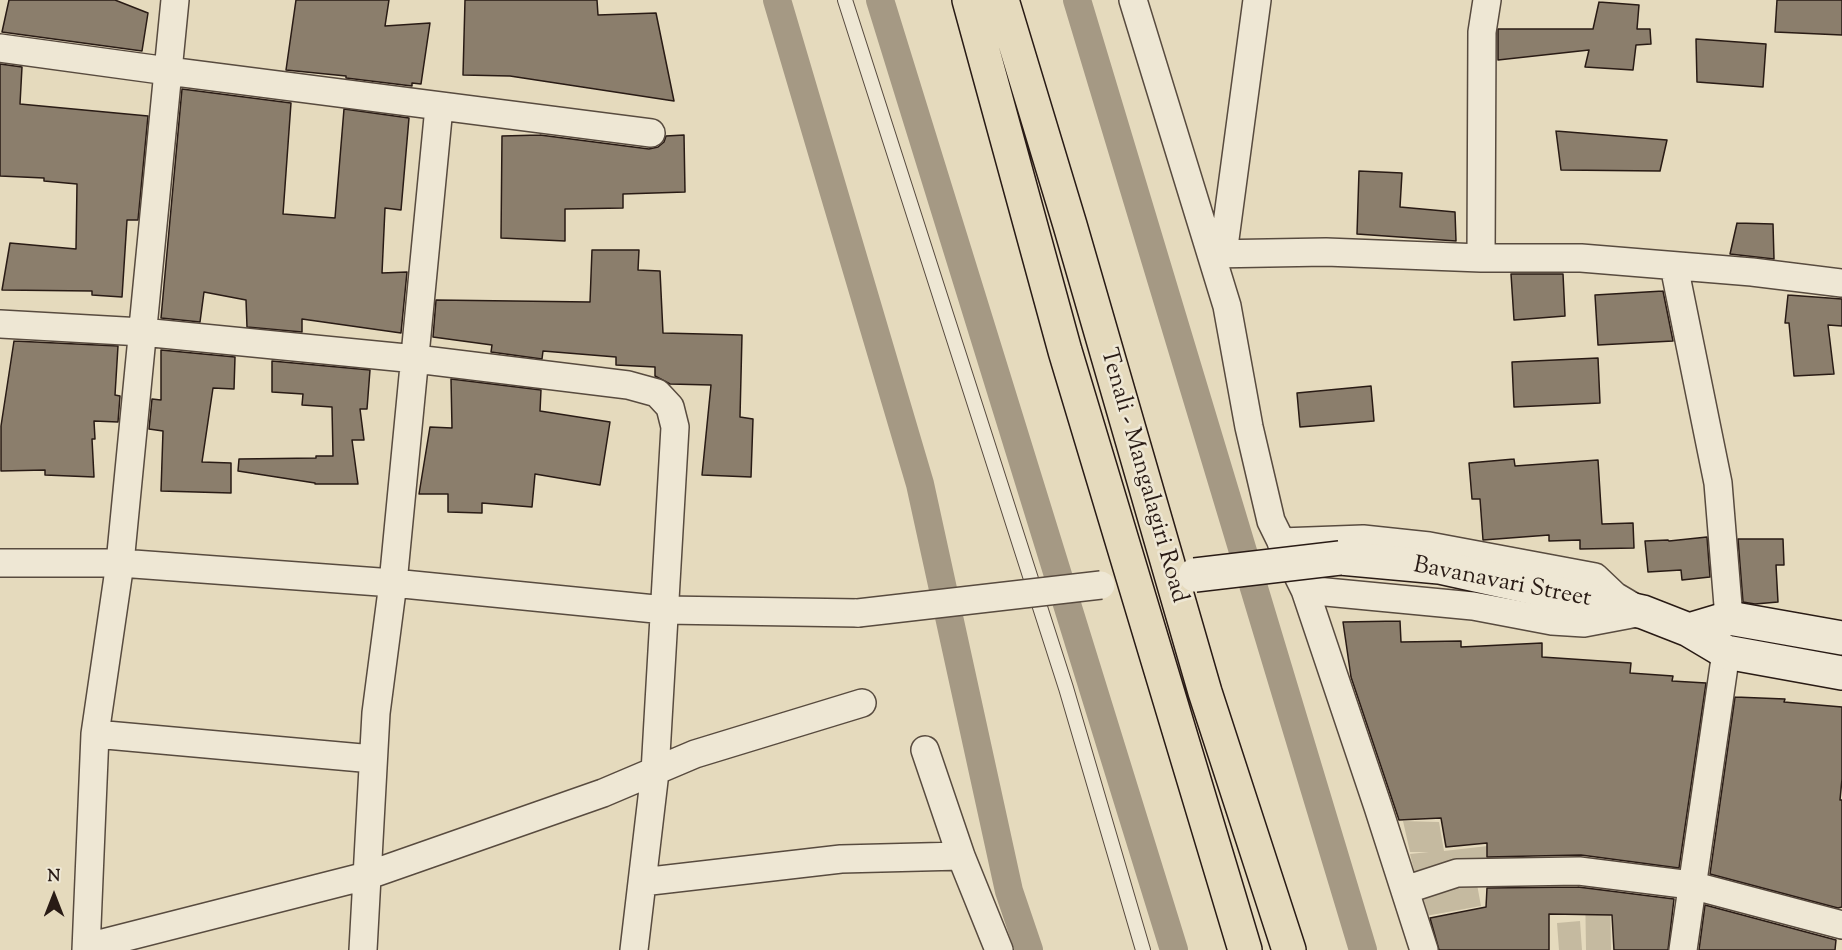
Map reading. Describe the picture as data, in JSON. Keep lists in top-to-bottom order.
{
  "streets": {
    "main road": ["Tenali - Mangalagiri Road", "Bavanavari Street"]
  },
  "crossings": [
    ["Tenali - Mangalagiri Road", "Bavanavari Street"]
  ],
  "north": "top"
}
